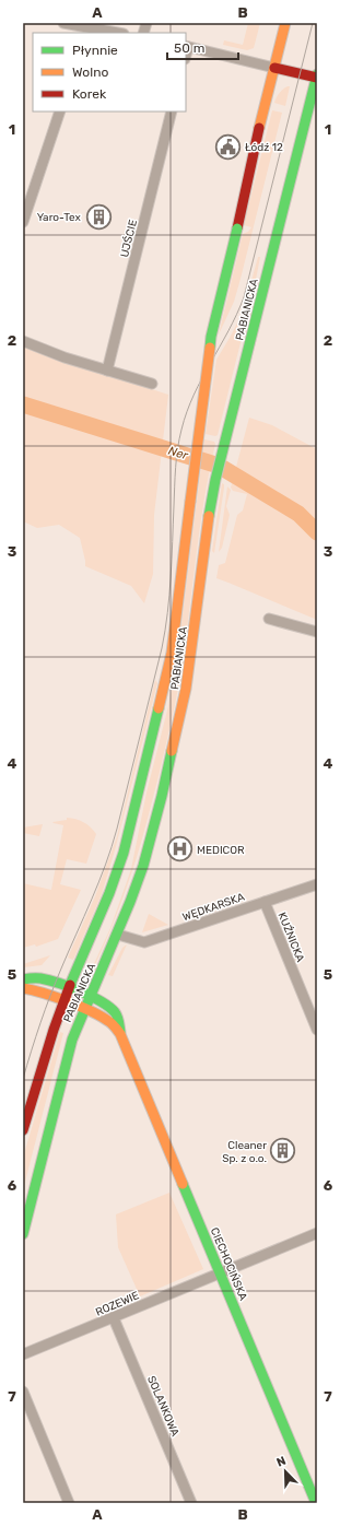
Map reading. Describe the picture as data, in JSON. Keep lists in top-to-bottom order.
{
  "streets": {
    "main road": ["PABIANICKA", "CIECHOCIŃSKA"],
    "street": [
      "UJŚCIE",
      "WĘDKARSKA",
      "KUŹNICKA",
      "ROZEWIE",
      "SOLANKOWA"
    ]
  },
  "crossings": [
    ["PABIANICKA", "WĘDKARSKA"],
    ["PABIANICKA", "CIECHOCIŃSKA"],
    ["WĘDKARSKA", "KUŹNICKA"],
    ["CIECHOCIŃSKA", "ROZEWIE"],
    ["ROZEWIE", "SOLANKOWA"]
  ],
  "water": ["Ner"],
  "places": {
    "public building": ["Łódź 12"],
    "building": ["Yaro-Tex", "Cleaner Sp. z o.o."],
    "hospital": ["MEDICOR"]
  },
  "legend": ["Płynnie", "Wolno", "Korek"],
  "scale_bar": "50 m",
  "north": "top left",
  "grid": {
    "columns": ["A", "B"],
    "rows": [
      "1",
      "2",
      "3",
      "4",
      "5",
      "6",
      "7"
    ]
  }
}
